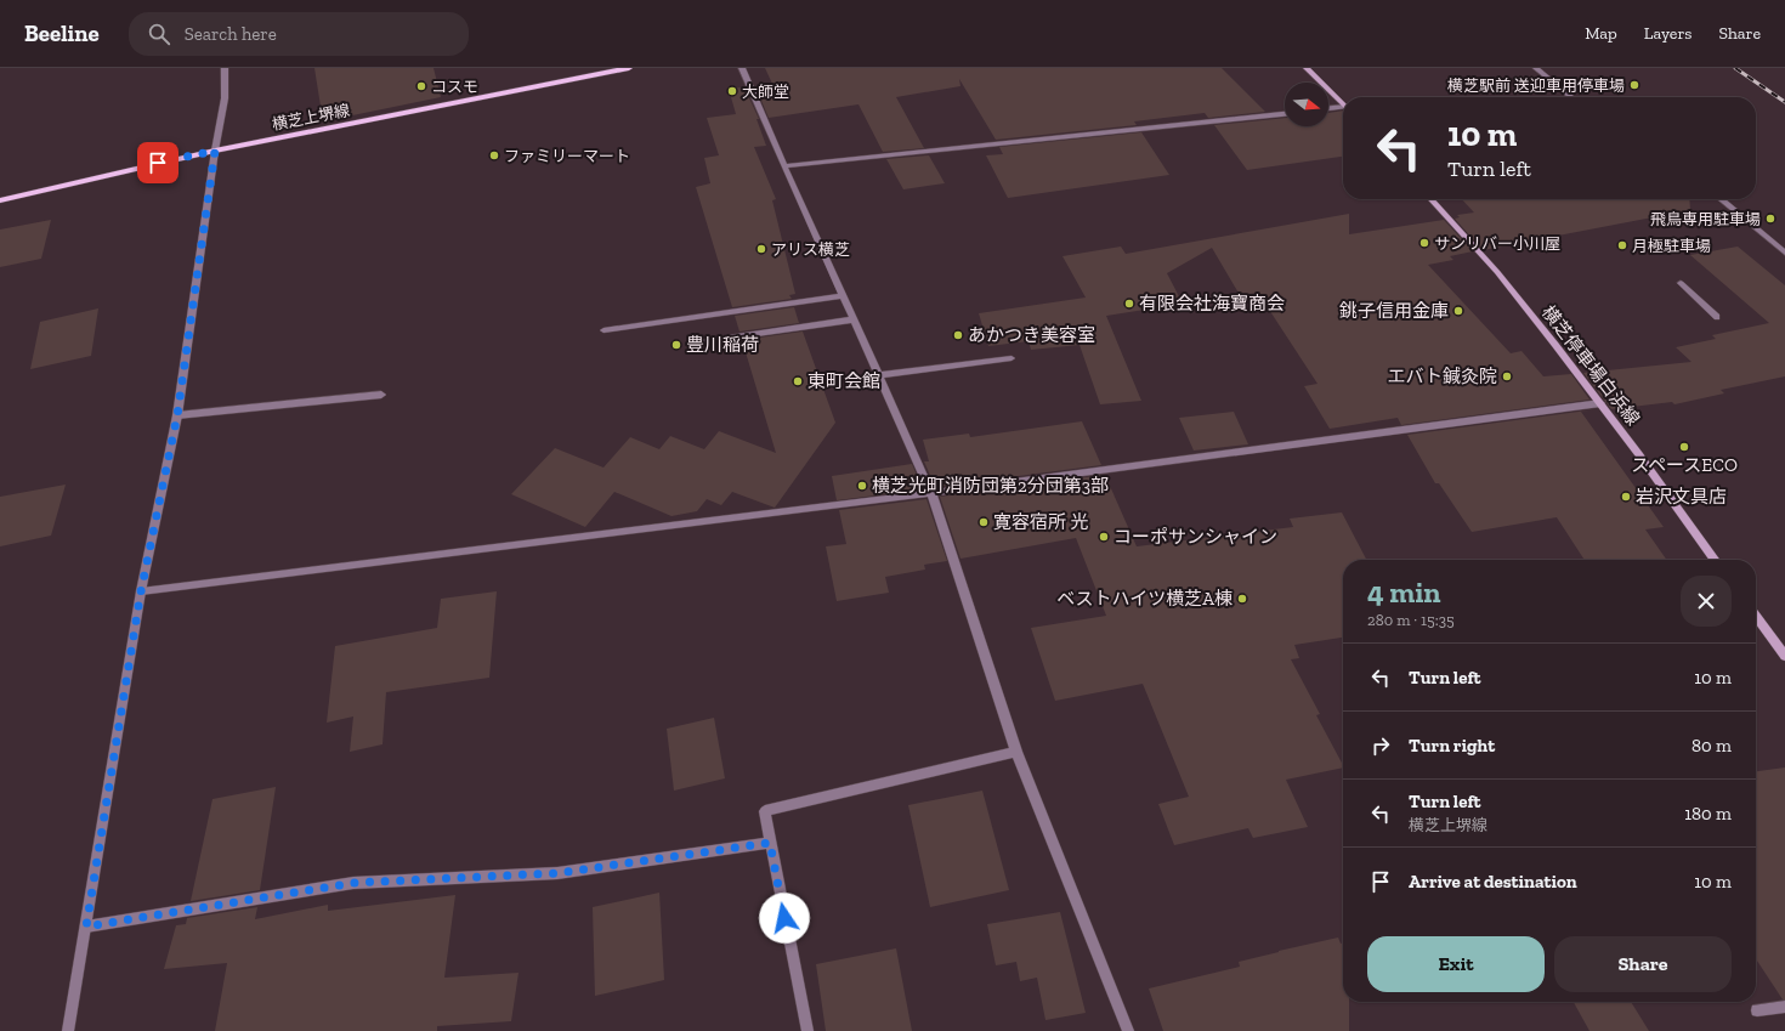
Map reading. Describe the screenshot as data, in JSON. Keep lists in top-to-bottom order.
{
  "streets": {
    "main road": ["横芝上堺線", "横芝停車場白浜線"]
  },
  "places": [
    "横芝駅前 送迎車用停車場",
    "コスモ",
    "大師堂",
    "ファミリーマート",
    "飛鳥専用駐車場",
    "サンリバー小川屋",
    "月極駐車場",
    "アリス横芝",
    "有限会社海寶商会",
    "銚子信用金庫",
    "あかつき美容室",
    "豊川稲荷",
    "エバト鍼灸院",
    "東町会館",
    "スペースECO",
    "横芝光町消防団第2分団第3部",
    "岩沢文具店",
    "寛容宿所 光",
    "コーポサンシャイン",
    "ベストハイツ横芝A棟"
  ],
  "north": "right",
  "page": {
    "header": "Beeline",
    "search": "Search here",
    "nav": ["Map", "Layers", "Share"],
    "turn": ["10 m", "Turn left"],
    "heading": ["4 min", "280 m · 15:35"],
    "list": [
      {
        "name": "Turn left",
        "value": "10 m"
      },
      {
        "name": "Turn right",
        "value": "80 m"
      },
      {
        "name": "Turn left",
        "note": "横芝上堺線",
        "value": "180 m"
      },
      {
        "name": "Arrive at destination",
        "value": "10 m"
      }
    ],
    "buttons": ["Exit", "Share"]
  }
}
